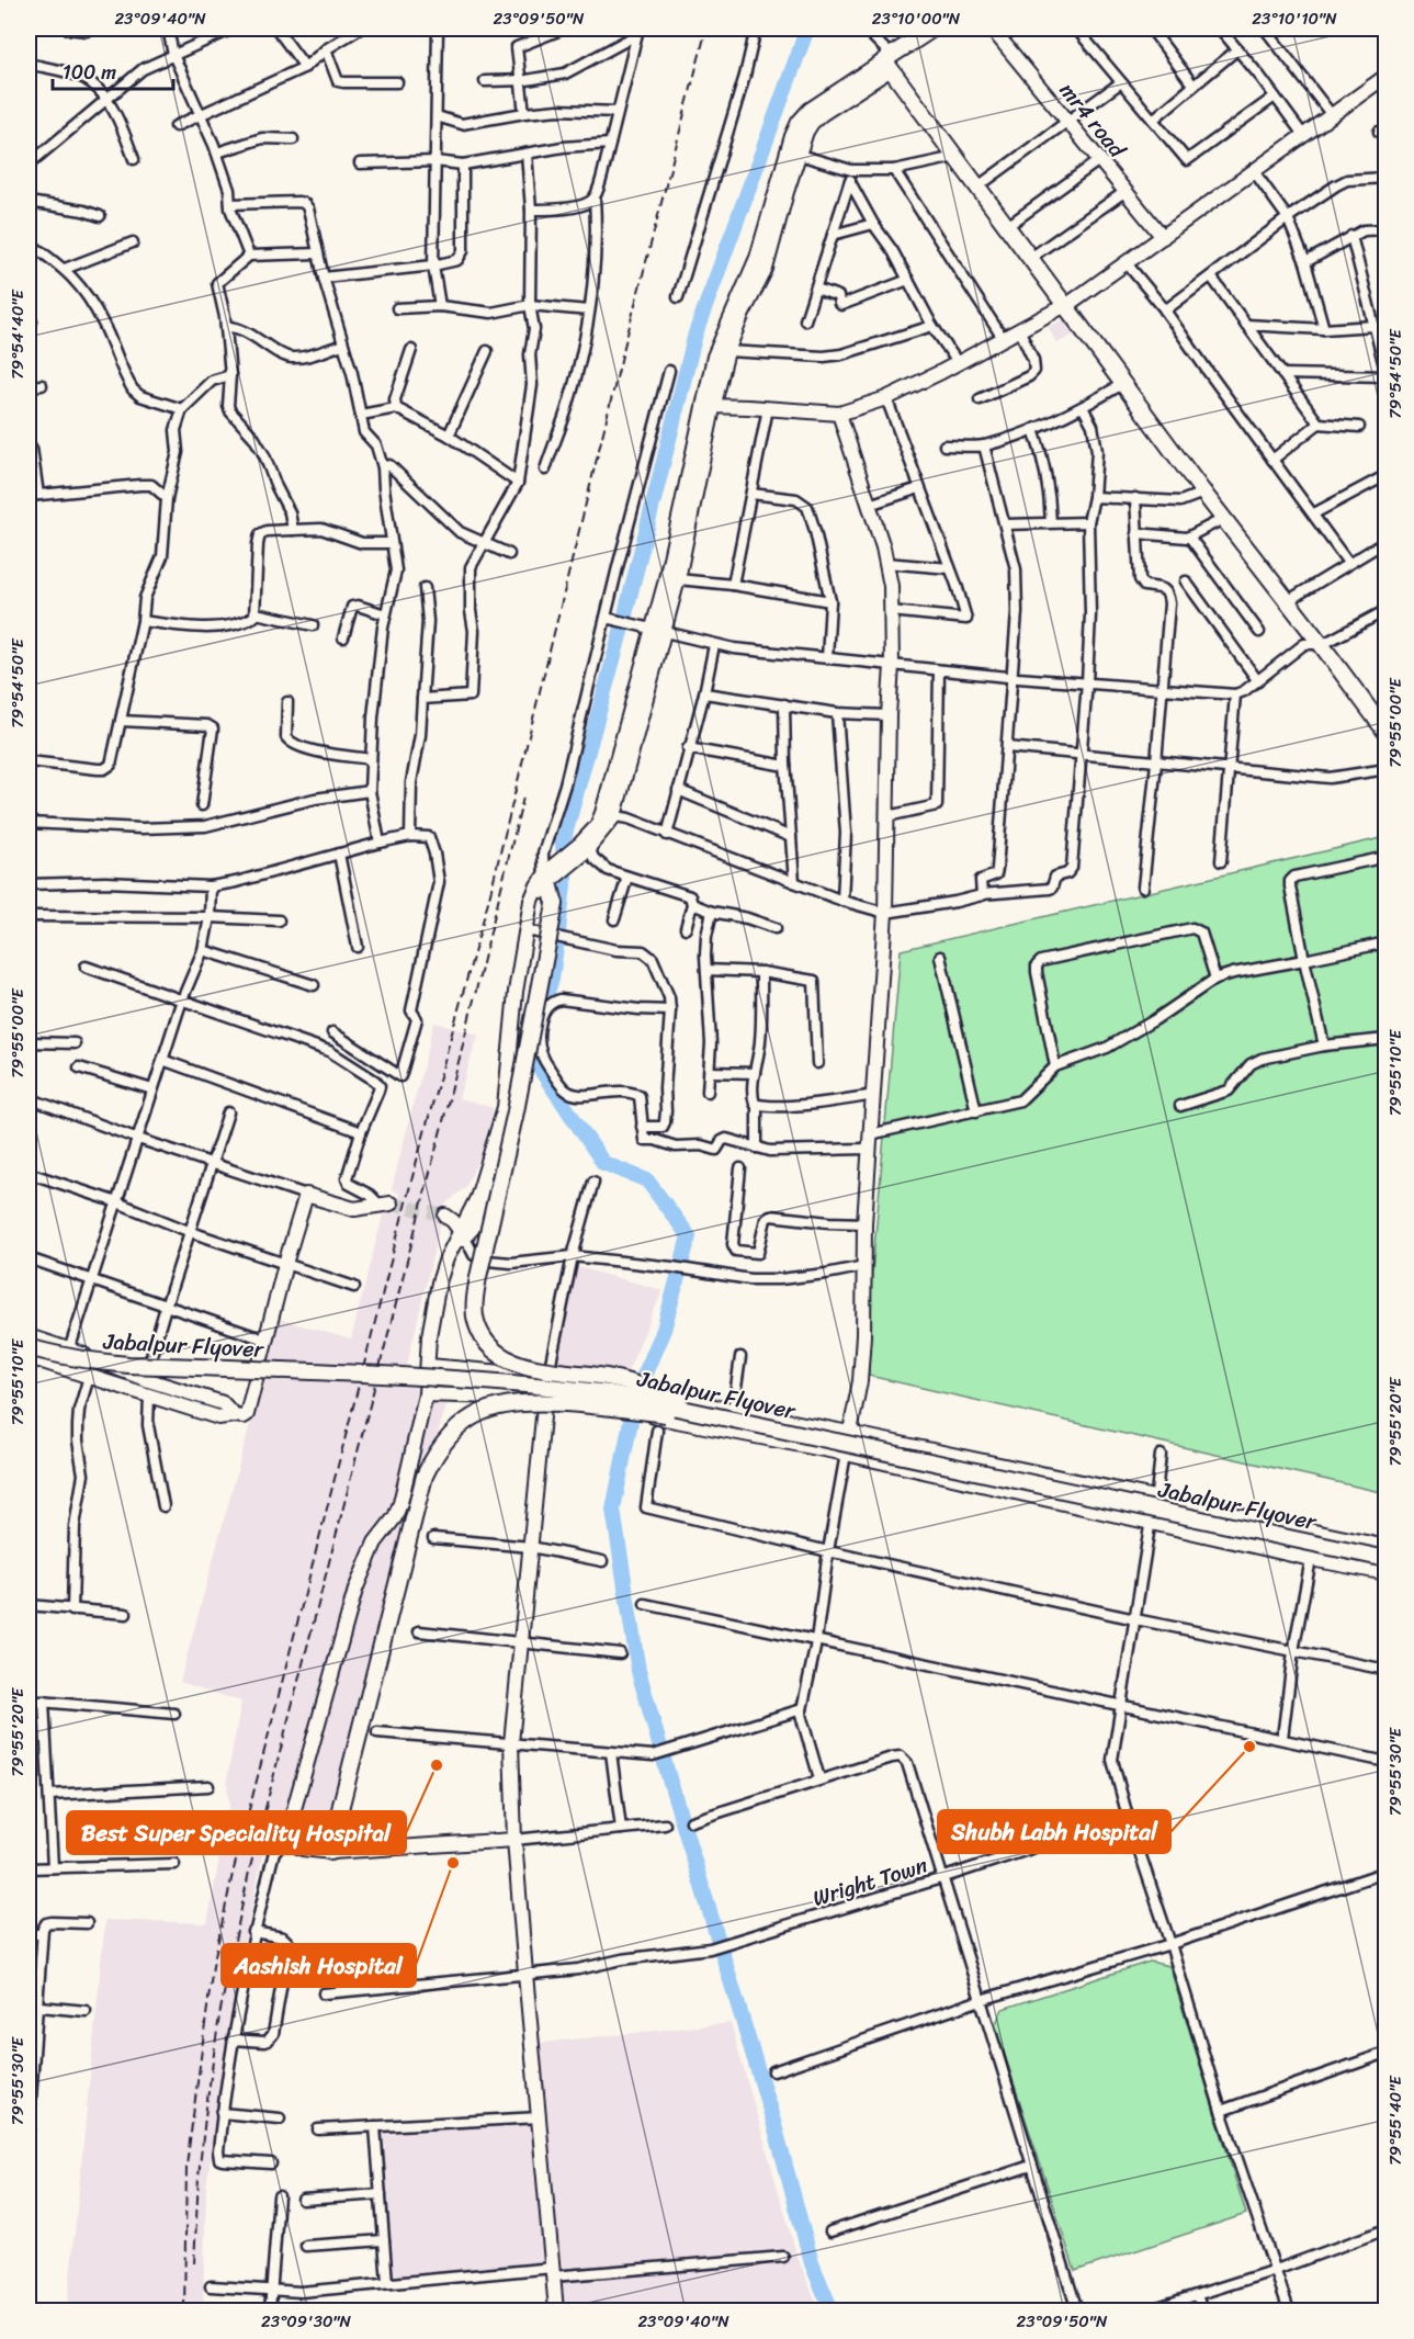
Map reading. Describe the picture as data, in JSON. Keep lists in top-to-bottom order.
{
  "streets": {
    "main road": ["Jabalpur Flyover"],
    "street": ["mr4 road", "Wright Town"]
  },
  "places": ["Shubh Labh Hospital", "Best Super Speciality Hospital", "Aashish Hospital"],
  "scale_bar": "100 m",
  "coordinates": [
    "23°09'40\"N",
    "23°09'50\"N",
    "23°10'00\"N",
    "23°10'10\"N",
    "79°54'40\"E",
    "79°54'50\"E",
    "79°55'00\"E",
    "79°55'10\"E",
    "79°55'20\"E",
    "79°55'30\"E",
    "79°55'40\"E",
    "23°09'30\"N"
  ]
}
